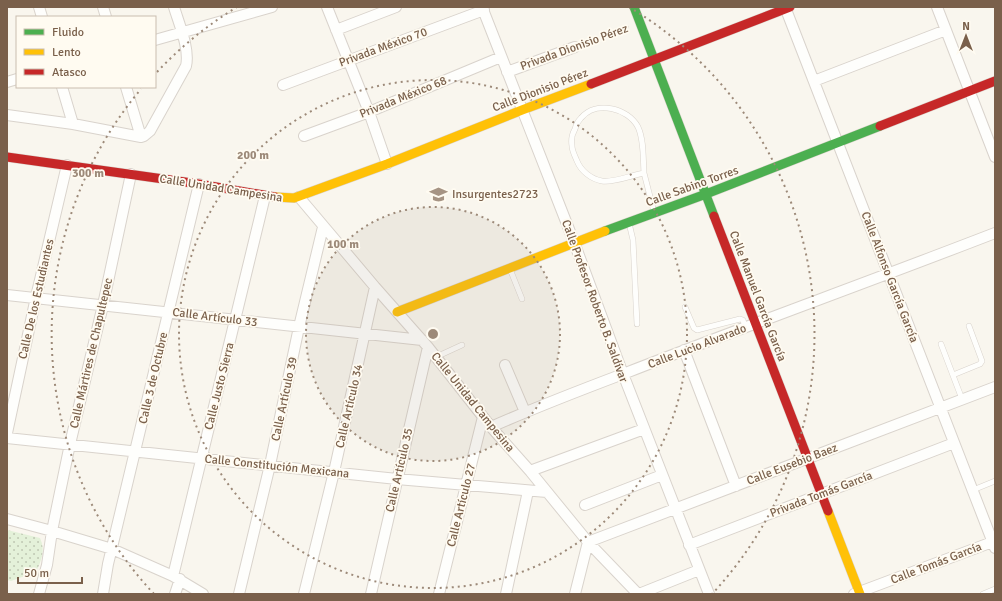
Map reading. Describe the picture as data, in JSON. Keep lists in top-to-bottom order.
{
  "streets": {
    "street": [
      "Privada México 70",
      "Privada Dionisio Pérez",
      "Calle Dionisio Pérez",
      "Privada México 68",
      "Calle Sabino Torres",
      "Calle Unidad Campesina",
      "Calle Alfonso García García",
      "Calle Manuel García García",
      "Calle De los Estudiantes",
      "Calle Profesor Roberto B. Saldívar",
      "Calle Artículo 33",
      "Calle Lucio Alvarado",
      "Calle Mártires de Chapultepec",
      "Calle 3 de Octubre",
      "Calle Justo Sierra",
      "Calle Artículo 39",
      "Calle Artículo 34",
      "Calle Eusebio Baez",
      "Calle Constitución Mexicana",
      "Calle Artículo 35",
      "Privada Tomás García",
      "Calle Artículo 27",
      "Calle Tomás García"
    ]
  },
  "crossings": [
    ["Privada México 70", "Calle Profesor Roberto B. Saldívar"],
    ["Privada Dionisio Pérez", "Calle Manuel García García"],
    ["Privada Dionisio Pérez", "Calle Profesor Roberto B. Saldívar"],
    ["Calle Dionisio Pérez", "Calle Unidad Campesina"],
    ["Calle Dionisio Pérez", "Calle Alfonso García García"],
    ["Calle Dionisio Pérez", "Calle Manuel García García"],
    ["Calle Dionisio Pérez", "Calle Profesor Roberto B. Saldívar"],
    ["Privada México 68", "Calle Profesor Roberto B. Saldívar"],
    ["Calle Sabino Torres", "Calle Unidad Campesina"],
    ["Calle Sabino Torres", "Calle Alfonso García García"],
    ["Calle Sabino Torres", "Calle Manuel García García"],
    ["Calle Sabino Torres", "Calle Profesor Roberto B. Saldívar"],
    ["Calle Unidad Campesina", "Calle De los Estudiantes"],
    ["Calle Unidad Campesina", "Calle Artículo 33"],
    ["Calle Unidad Campesina", "Calle Lucio Alvarado"],
    ["Calle Unidad Campesina", "Calle Mártires de Chapultepec"],
    ["Calle Unidad Campesina", "Calle 3 de Octubre"],
    ["Calle Unidad Campesina", "Calle Justo Sierra"],
    ["Calle Unidad Campesina", "Calle Artículo 39"],
    ["Calle Unidad Campesina", "Calle Artículo 34"],
    ["Calle Unidad Campesina", "Calle Eusebio Baez"],
    ["Calle Unidad Campesina", "Calle Constitución Mexicana"],
    ["Calle Unidad Campesina", "Calle Artículo 35"],
    ["Calle Unidad Campesina", "Calle Artículo 27"],
    ["Calle Alfonso García García", "Calle Lucio Alvarado"],
    ["Calle Alfonso García García", "Calle Eusebio Baez"],
    ["Calle Alfonso García García", "Privada Tomás García"],
    ["Calle Alfonso García García", "Calle Tomás García"],
    ["Calle Manuel García García", "Calle Lucio Alvarado"],
    ["Calle Manuel García García", "Calle Eusebio Baez"],
    ["Calle Manuel García García", "Privada Tomás García"],
    ["Calle Manuel García García", "Calle Tomás García"],
    ["Calle De los Estudiantes", "Calle Artículo 33"],
    ["Calle Profesor Roberto B. Saldívar", "Calle Lucio Alvarado"],
    ["Calle Profesor Roberto B. Saldívar", "Calle Eusebio Baez"],
    ["Calle Profesor Roberto B. Saldívar", "Privada Tomás García"],
    ["Calle Artículo 33", "Calle Mártires de Chapultepec"],
    ["Calle Artículo 33", "Calle 3 de Octubre"],
    ["Calle Artículo 33", "Calle Justo Sierra"],
    ["Calle Artículo 33", "Calle Artículo 39"],
    ["Calle Artículo 33", "Calle Artículo 34"],
    ["Calle Artículo 33", "Calle Artículo 35"],
    ["Calle Mártires de Chapultepec", "Calle Constitución Mexicana"],
    ["Calle 3 de Octubre", "Calle Constitución Mexicana"],
    ["Calle Justo Sierra", "Calle Constitución Mexicana"],
    ["Calle Artículo 39", "Calle Constitución Mexicana"],
    ["Calle Artículo 34", "Calle Constitución Mexicana"],
    ["Calle Constitución Mexicana", "Calle Artículo 35"],
    ["Calle Constitución Mexicana", "Calle Artículo 27"]
  ],
  "places": {
    "school or university": ["Insurgentes2723"]
  },
  "legend": ["Fluido", "Lento", "Atasco"],
  "scale_bar": "50 m",
  "north": "top",
  "rings": ["200 m", "300 m", "100 m"]
}
